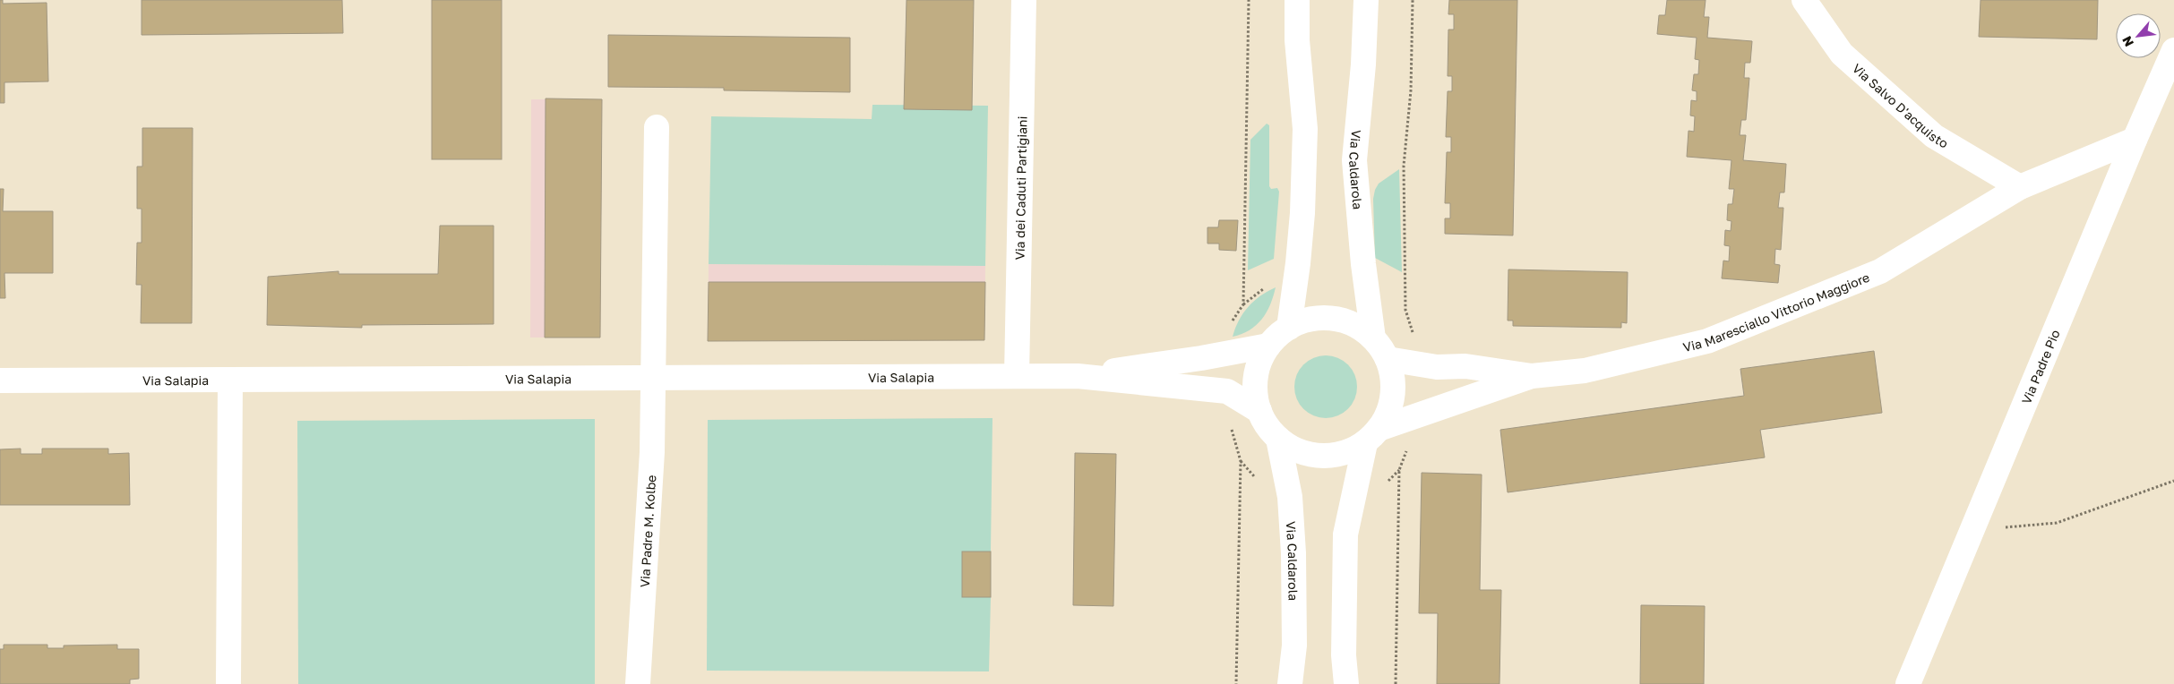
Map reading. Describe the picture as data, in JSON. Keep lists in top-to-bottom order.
{
  "streets": {
    "street": [
      "Via Salvo D'acquisto",
      "Via Caldarola",
      "Via dei Caduti Partigiani",
      "Via Maresciallo Vittorio Maggiore",
      "Via Padre Pio",
      "Via Salapia",
      "Via Padre M. Kolbe"
    ]
  },
  "crossings": [
    ["Via Salvo D'acquisto", "Via Maresciallo Vittorio Maggiore"],
    ["Via Caldarola", "Via Maresciallo Vittorio Maggiore"],
    ["Via Caldarola", "Via Salapia"],
    ["Via dei Caduti Partigiani", "Via Salapia"],
    ["Via Maresciallo Vittorio Maggiore", "Via Padre Pio"],
    ["Via Maresciallo Vittorio Maggiore", "Via Salapia"],
    ["Via Salapia", "Via Padre M. Kolbe"]
  ],
  "north": "bottom left"
}
